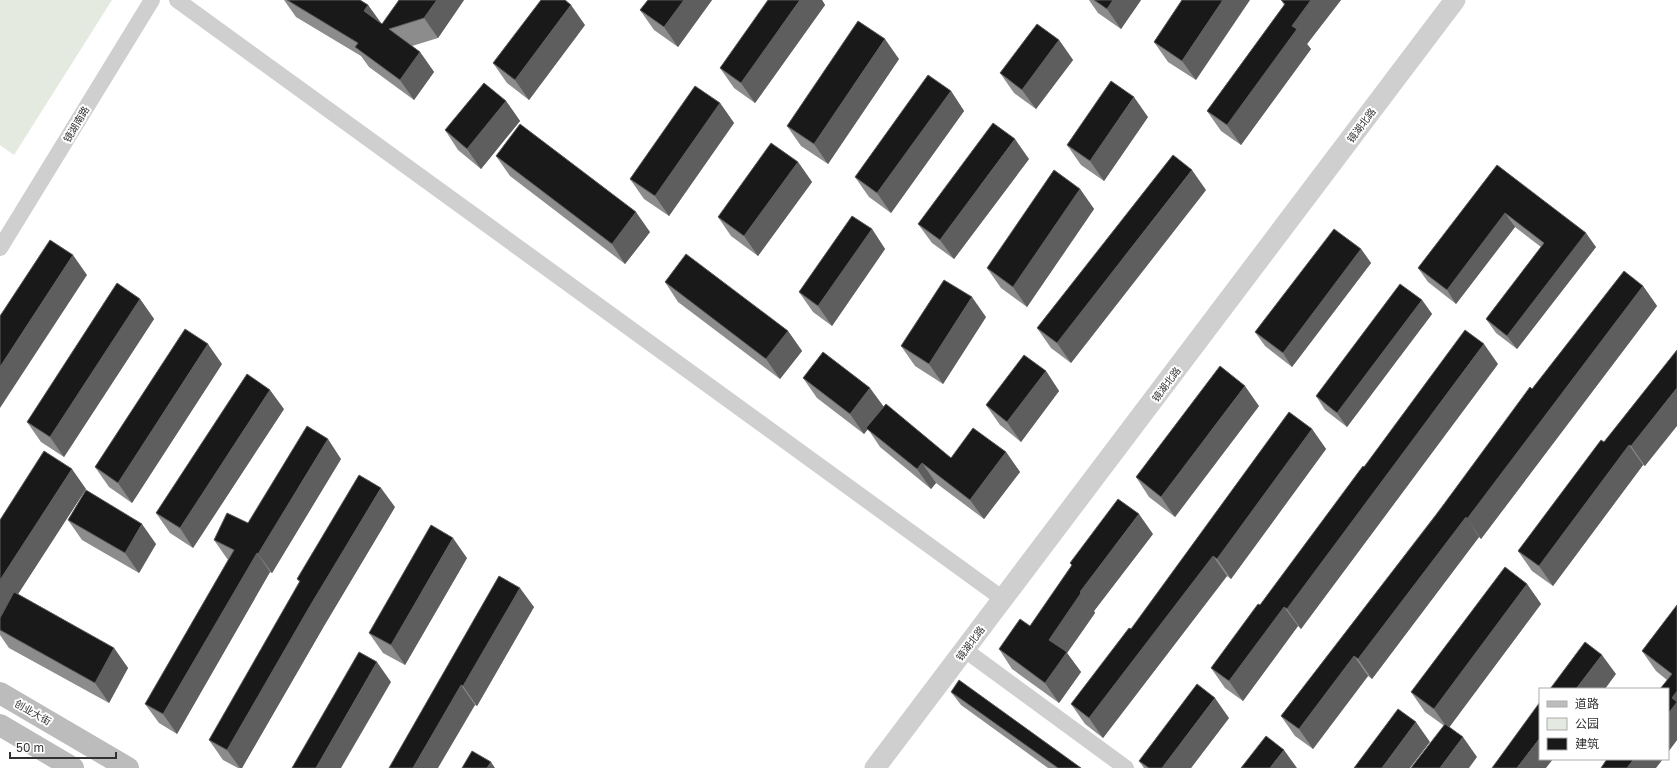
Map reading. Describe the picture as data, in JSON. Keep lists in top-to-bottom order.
{
  "streets": {
    "main road": ["创业大街"],
    "street": ["镜湖南路", "镜湖北路"]
  },
  "legend": ["道路", "公园", "建筑"],
  "scale_bar": "50 m"
}
